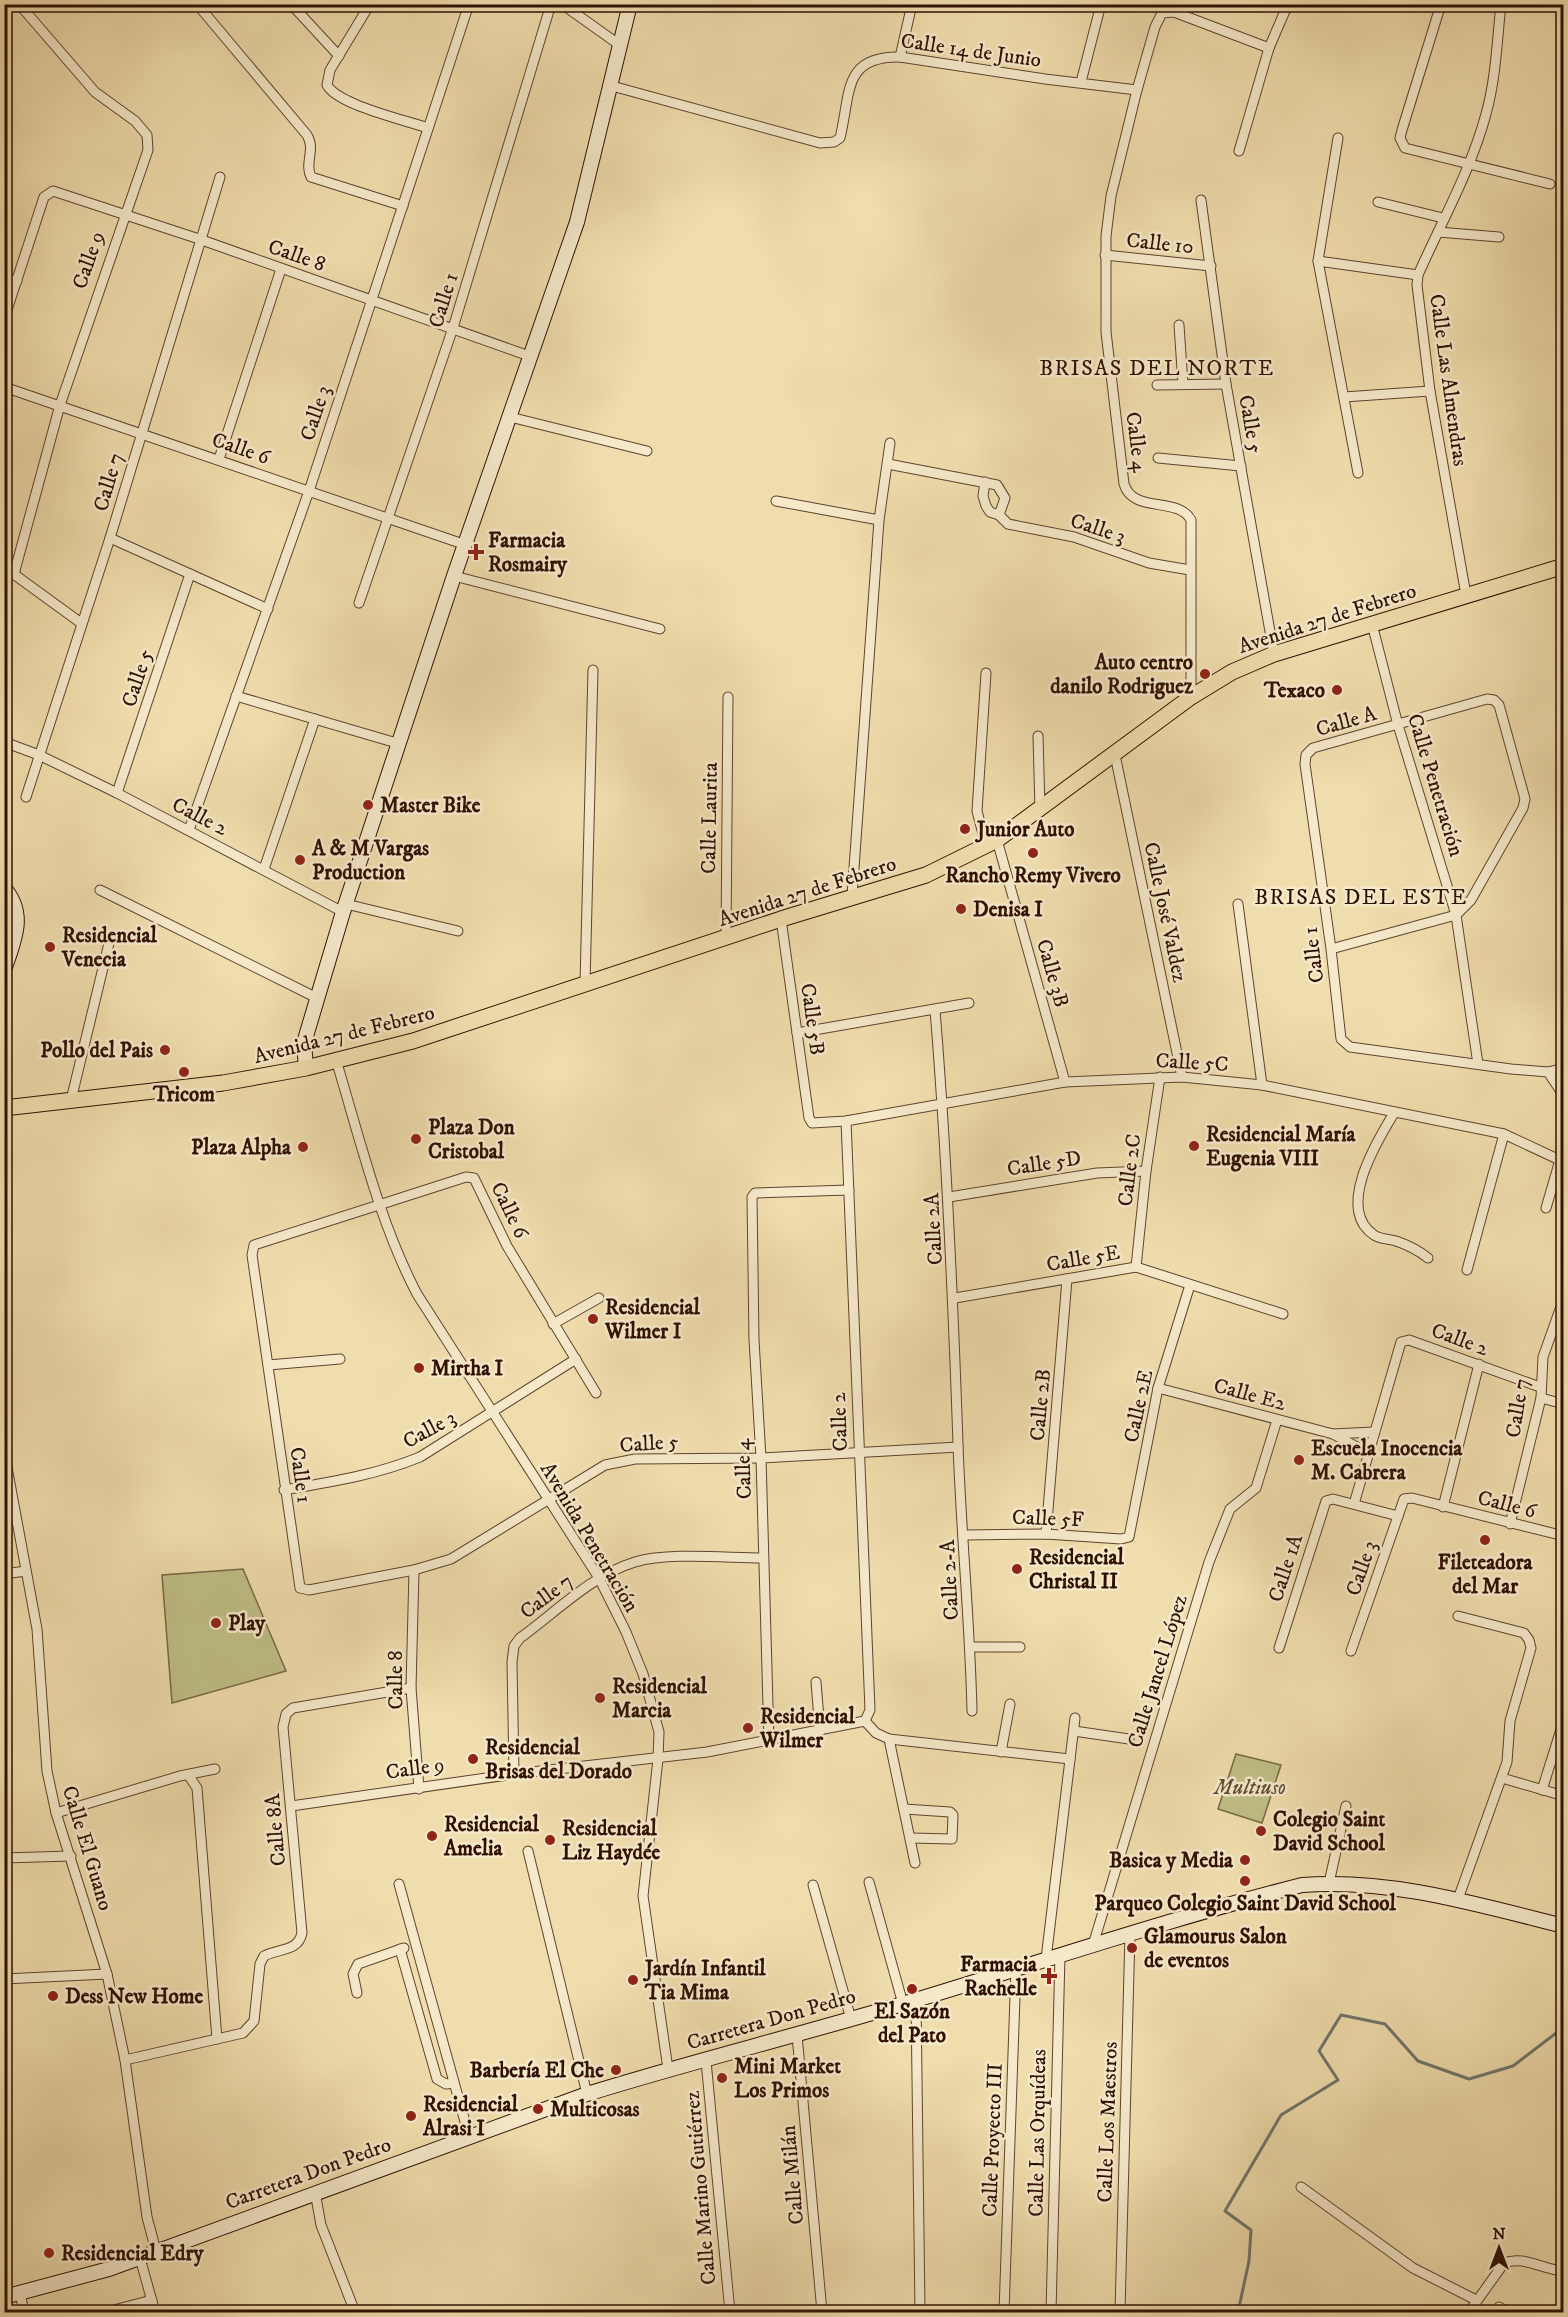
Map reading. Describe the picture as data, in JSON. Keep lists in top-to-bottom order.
{
  "streets": {
    "main road": ["Avenida 27 de Febrero"],
    "street": [
      "Calle 14 de Junio",
      "Calle 10",
      "Calle 8",
      "Calle 9",
      "Calle 1",
      "Calle Las Almendras",
      "Calle 3",
      "Calle 5",
      "Calle 4",
      "Calle 6",
      "Calle 7",
      "Calle A",
      "Calle Penetración",
      "Calle 2",
      "Calle Laurita",
      "Calle José Valdez",
      "Calle 3B",
      "Calle 5B",
      "Calle 5C",
      "Calle 5D",
      "Calle 2C",
      "Calle 2A",
      "Calle 5E",
      "Calle E2",
      "Calle 2B",
      "Calle 2E",
      "Calle 5F",
      "Avenida Penetración",
      "Calle 1A",
      "Calle 2-A",
      "Calle Jancel López",
      "Calle 8A",
      "Calle El Guano",
      "Carretera Don Pedro",
      "Calle Los Maestros",
      "Calle Las Orquídeas",
      "Calle Proyecto III",
      "Calle Milán",
      "Calle Marino Gutiérrez"
    ]
  },
  "crossings": [
    ["Calle 10", "Calle 5"],
    ["Calle 10", "Calle 4"],
    ["Calle 8", "Calle 9"],
    ["Calle 8", "Calle 1"],
    ["Calle 8", "Calle 3"],
    ["Calle 8", "Calle 5"],
    ["Calle 8", "Calle 7"],
    ["Calle 8", "Calle 8A"],
    ["Calle 9", "Calle 4"],
    ["Calle 9", "Calle 6"],
    ["Calle 9", "Calle 7"],
    ["Calle 9", "Calle 2"],
    ["Calle 9", "Avenida Penetración"],
    ["Calle 9", "Calle 8A"],
    ["Calle 1", "Calle 3"],
    ["Calle 1", "Calle 5"],
    ["Calle 1", "Calle 6"],
    ["Calle 1", "Calle A"],
    ["Calle 1", "Calle Penetración"],
    ["Calle Las Almendras", "Avenida 27 de Febrero"],
    ["Calle 3", "Calle 4"],
    ["Calle 3", "Calle 6"],
    ["Calle 3", "Calle 2"],
    ["Calle 3", "Avenida Penetración"],
    ["Calle 5", "Calle 4"],
    ["Calle 5", "Avenida 27 de Febrero"],
    ["Calle 5", "Calle 2"],
    ["Calle 5", "Calle 2A"],
    ["Calle 5", "Avenida Penetración"],
    ["Calle 5", "Calle 2-A"],
    ["Calle 4", "Calle 7"],
    ["Calle 4", "Avenida 27 de Febrero"],
    ["Calle 4", "Calle 2"],
    ["Calle 6", "Calle 7"],
    ["Calle 6", "Avenida Penetración"],
    ["Calle 7", "Calle 2"],
    ["Calle 7", "Avenida Penetración"],
    ["Avenida 27 de Febrero", "Calle Penetración"],
    ["Avenida 27 de Febrero", "Calle Laurita"],
    ["Avenida 27 de Febrero", "Calle José Valdez"],
    ["Avenida 27 de Febrero", "Calle 3B"],
    ["Avenida 27 de Febrero", "Calle 5B"],
    ["Avenida 27 de Febrero", "Avenida Penetración"],
    ["Calle A", "Calle Penetración"],
    ["Calle 2", "Calle 5C"],
    ["Calle 2", "Calle E2"],
    ["Calle José Valdez", "Calle 5C"],
    ["Calle 3B", "Calle 5C"],
    ["Calle 5B", "Calle 5C"],
    ["Calle 5C", "Calle 2C"],
    ["Calle 5C", "Calle 2A"],
    ["Calle 5D", "Calle 2C"],
    ["Calle 5D", "Calle 2A"],
    ["Calle 2C", "Calle 5E"],
    ["Calle 2A", "Calle 5E"],
    ["Calle 2A", "Calle 2-A"],
    ["Calle 5E", "Calle 2B"],
    ["Calle 5E", "Calle 2E"],
    ["Calle E2", "Calle 2E"],
    ["Calle E2", "Calle Jancel López"],
    ["Calle 2B", "Calle 5F"],
    ["Calle 2E", "Calle 5F"],
    ["Calle 5F", "Calle 2-A"],
    ["Avenida Penetración", "Carretera Don Pedro"],
    ["Calle Jancel López", "Carretera Don Pedro"],
    ["Calle El Guano", "Carretera Don Pedro"],
    ["Carretera Don Pedro", "Calle Los Maestros"],
    ["Carretera Don Pedro", "Calle Las Orquídeas"],
    ["Carretera Don Pedro", "Calle Proyecto III"],
    ["Carretera Don Pedro", "Calle Milán"],
    ["Carretera Don Pedro", "Calle Marino Gutiérrez"]
  ],
  "districts": ["BRISAS DEL NORTE", "BRISAS DEL ESTE"],
  "parks": ["Multiuso"],
  "places": {
    "health": ["Farmacia Rosmairy", "Farmacia Rachelle"],
    "other": [
      "Auto centro danilo Rodriguez",
      "Texaco",
      "Master Bike",
      "Junior Auto",
      "Rancho Remy Vivero",
      "A & M Vargas Production",
      "Denisa I",
      "Residencial Venecia",
      "Pollo del Pais",
      "Tricom",
      "Plaza Don Cristobal",
      "Residencial María Eugenia VIII",
      "Plaza Alpha",
      "Residencial Wilmer I",
      "Mirtha I",
      "Escuela Inocencia M. Cabrera",
      "Fileteadora del Mar",
      "Residencial Christal II",
      "Play",
      "Residencial Marcia",
      "Residencial Wilmer",
      "Residencial Brisas del Dorado",
      "Colegio Saint David School",
      "Residencial Amelia",
      "Residencial Liz Haydée",
      "Basica y Media",
      "Parqueo Colegio Saint David School",
      "Glamourus Salon de eventos",
      "Jardín Infantil Tia Mima",
      "El Sazón del Pato",
      "Dess New Home",
      "Barbería El Che",
      "Mini Market Los Primos",
      "Multicosas",
      "Residencial Alrasi I",
      "Residencial Edry"
    ]
  },
  "north": "top"
}
